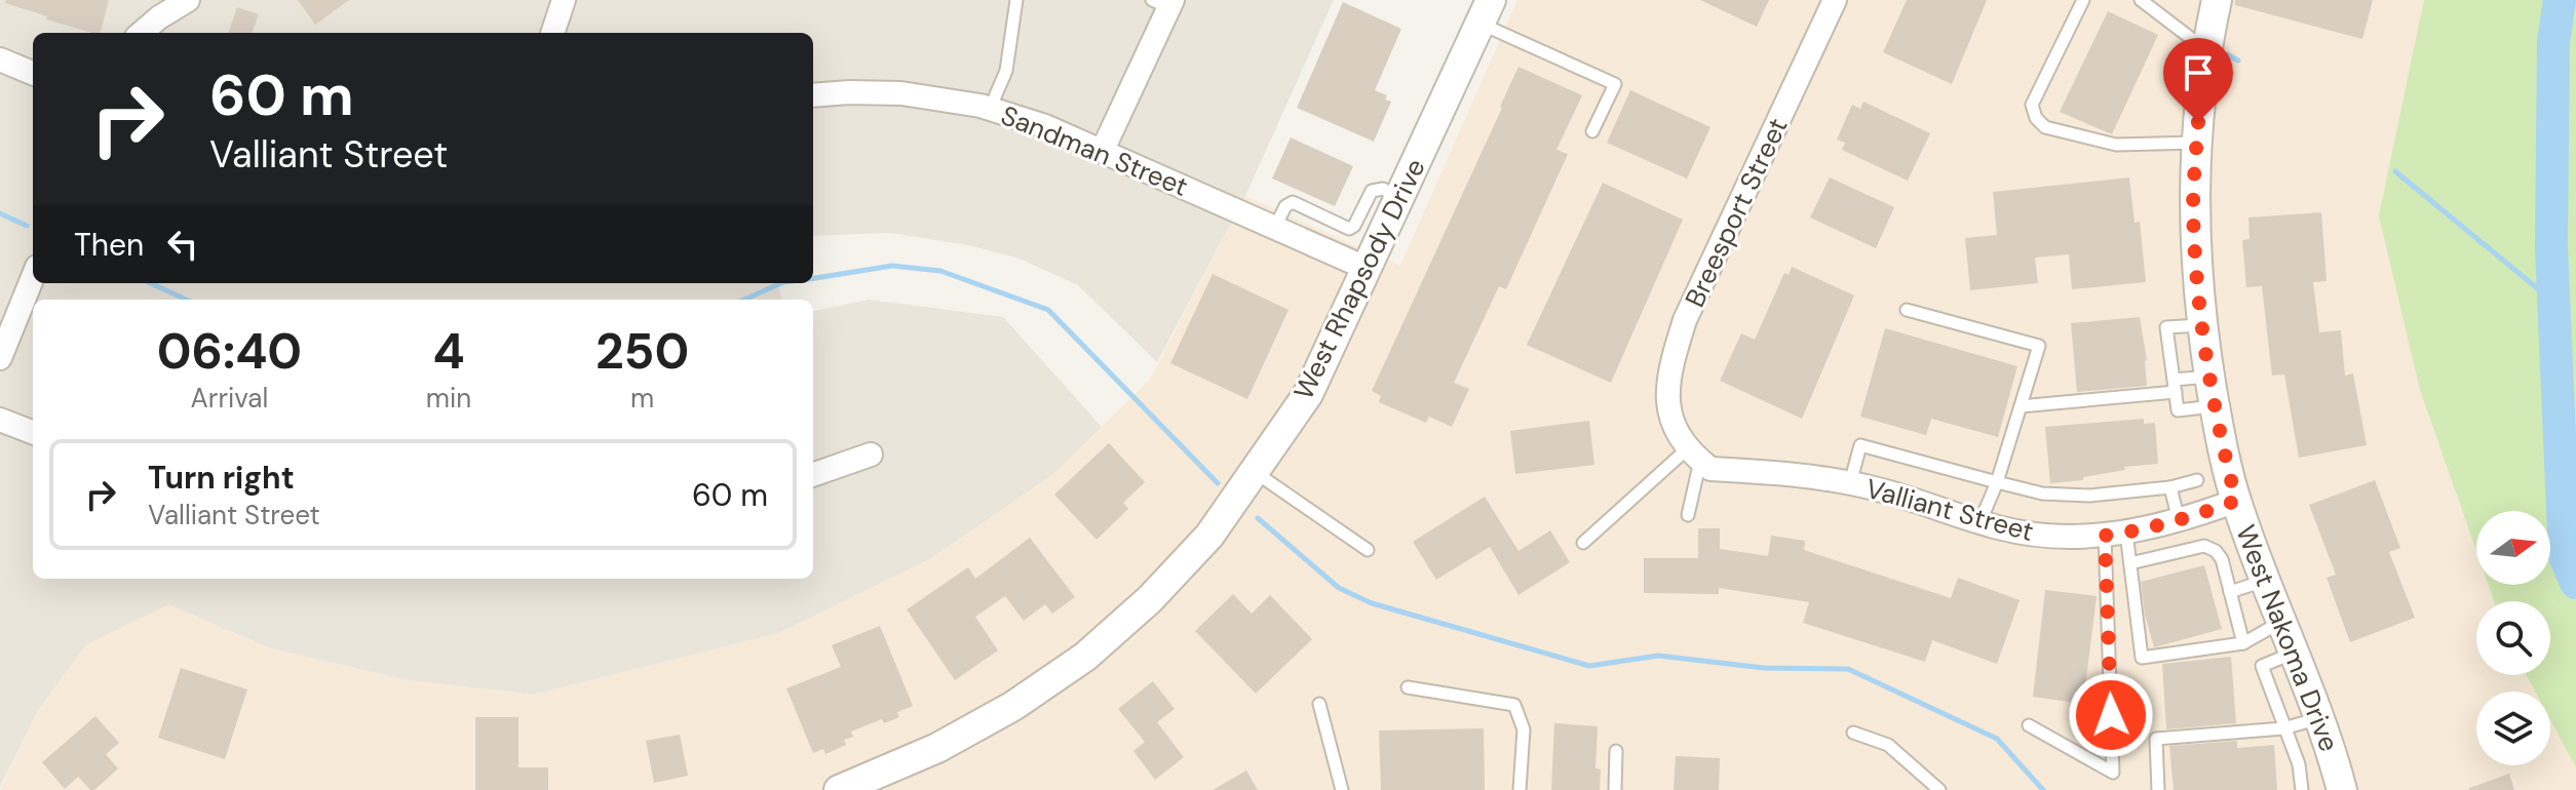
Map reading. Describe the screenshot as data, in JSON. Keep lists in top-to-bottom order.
{
  "streets": {
    "street": [
      "Sandman Street",
      "Breesport Street",
      "West Rhapsody Drive",
      "Valliant Street",
      "West Nakoma Drive"
    ]
  },
  "crossings": [
    ["Sandman Street", "West Rhapsody Drive"],
    ["Breesport Street", "Valliant Street"],
    ["Valliant Street", "West Nakoma Drive"]
  ],
  "north": "right",
  "page": {
    "turn": ["60 m", "Valliant Street"],
    "then": "Then",
    "eta": [
      "06:40",
      "Arrival",
      "4",
      "min",
      "250",
      "m"
    ],
    "list": [
      {
        "name": "Turn right",
        "note": "Valliant Street",
        "value": "60 m"
      }
    ]
  }
}
